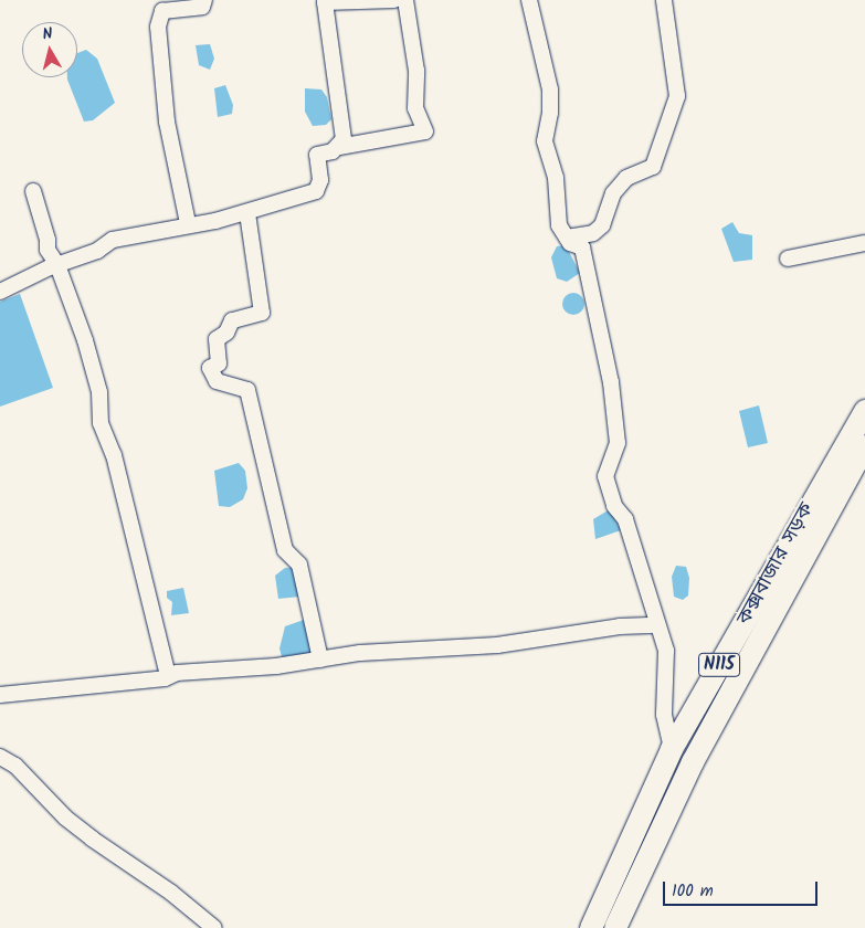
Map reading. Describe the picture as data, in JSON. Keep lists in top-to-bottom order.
{
  "streets": {
    "highway": ["কক্সবাজার সড়ক", "N115"]
  },
  "scale_bar": "100 m",
  "north": "top"
}
